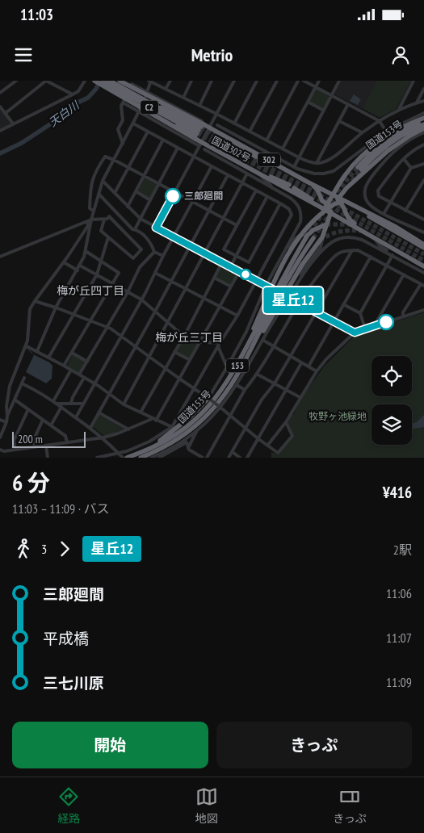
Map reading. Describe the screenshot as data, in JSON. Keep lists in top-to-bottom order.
{
  "streets": {
    "highway": [
      "C2",
      "国道153号",
      "国道302号",
      "302",
      "153"
    ]
  },
  "crossings": [
    ["C2", "国道302号"],
    ["国道153号", "153"],
    ["国道302号", "302"],
    ["国道302号", "153"],
    ["302", "153"]
  ],
  "districts": ["梅が丘四丁目", "梅が丘三丁目"],
  "water": ["天白川"],
  "parks": ["牧野ヶ池緑地"],
  "places": ["三郎廻間"],
  "lines": ["bus line 星丘12"],
  "scale_bar": "200 m",
  "page": {
    "status": "11:03",
    "header": "Metrio",
    "on_map": "星丘12",
    "scale": "200 m",
    "heading": ["6 分", "11:03 – 11:09 · バス", "¥416"],
    "legs": ["3", "星丘12", "2駅"],
    "list": [
      {
        "name": "三郎廻間",
        "value": "11:06"
      },
      {
        "name": "平成橋",
        "value": "11:07"
      },
      {
        "name": "三七川原",
        "value": "11:09"
      }
    ],
    "buttons": ["開始", "きっぷ"],
    "tabs": ["経路", "地図", "きっぷ"]
  }
}
